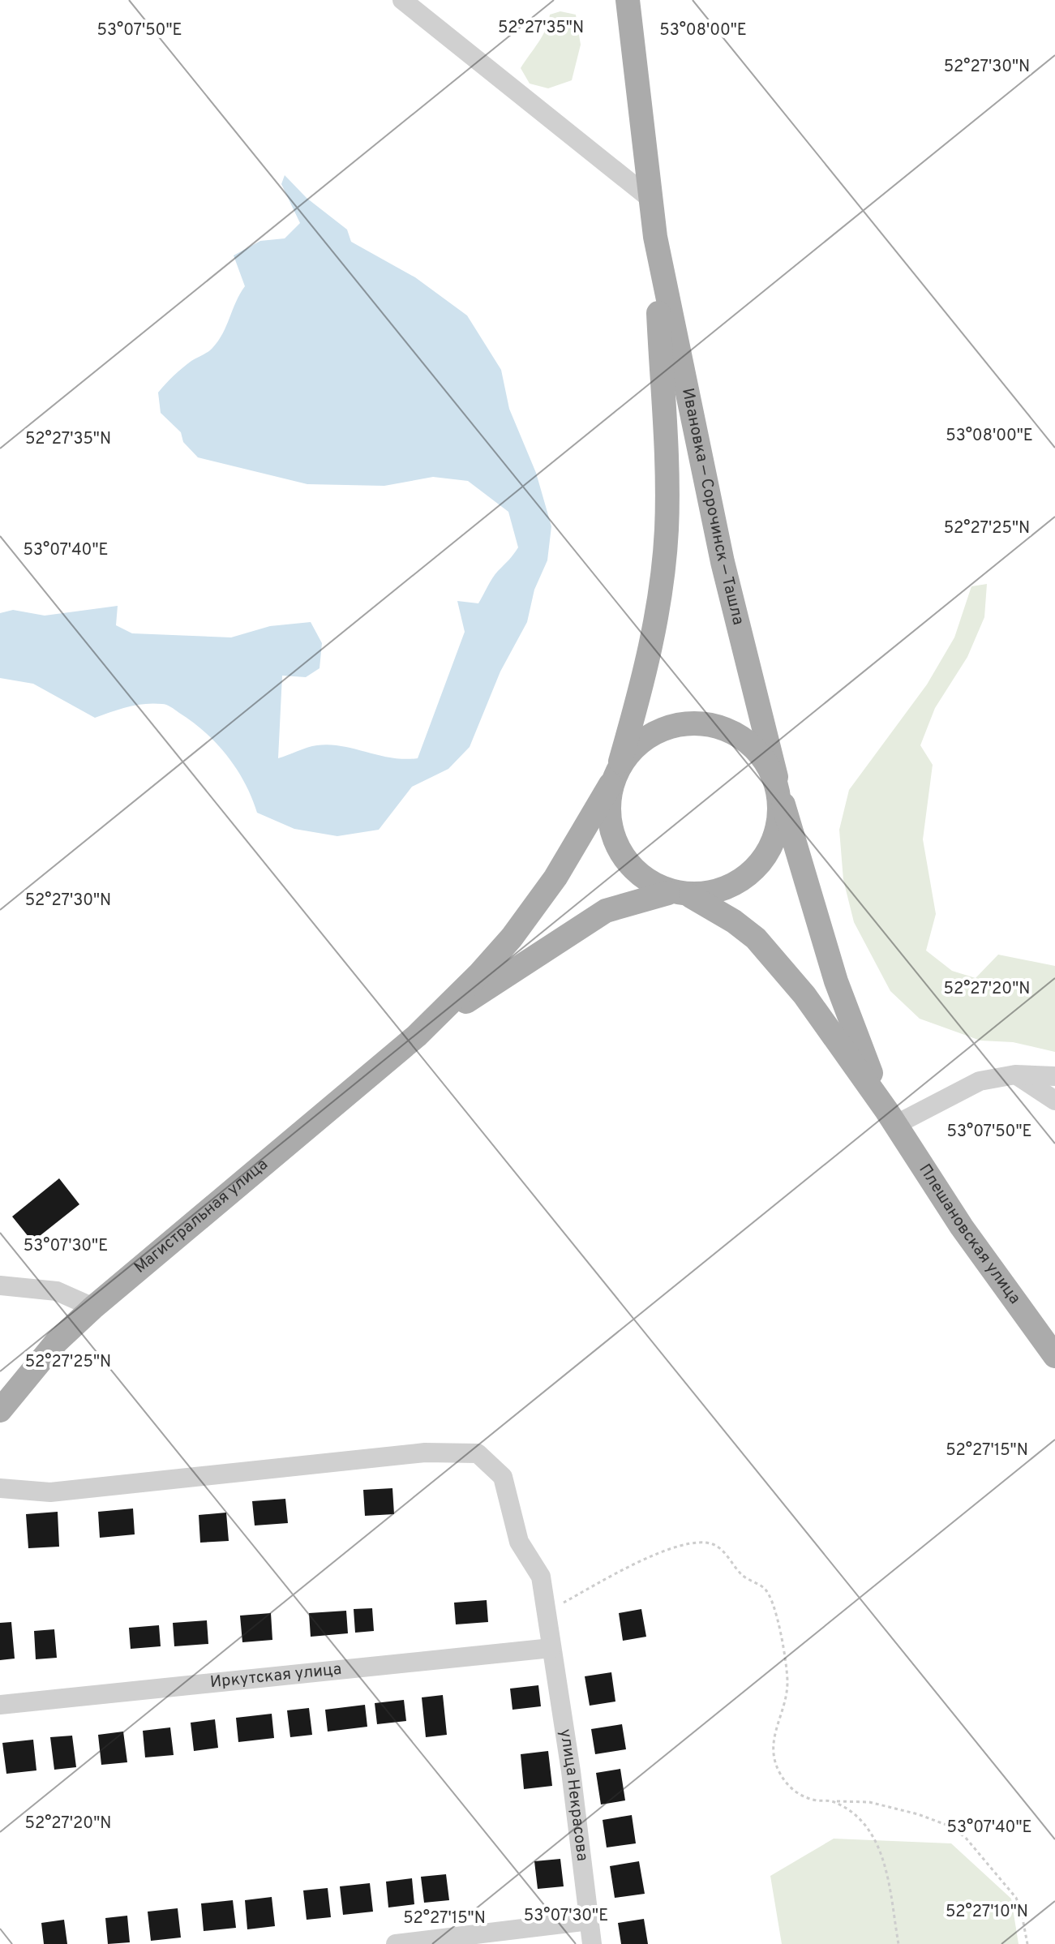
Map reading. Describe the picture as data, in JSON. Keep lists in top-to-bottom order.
{
  "streets": {
    "main road": ["Ивановка — Сорочинск — Ташла", "Магистральная улица", "Плешановская улица"],
    "street": ["Иркутская улица", "улица Некрасова"]
  },
  "crossings": [
    ["Ивановка — Сорочинск — Ташла", "Магистральная улица"],
    ["Иркутская улица", "улица Некрасова"]
  ],
  "coordinates": [
    "52°27'35\"N",
    "53°07'50\"E",
    "53°08'00\"E",
    "52°27'30\"N",
    "52°27'25\"N",
    "53°07'40\"E",
    "52°27'20\"N",
    "53°07'30\"E",
    "52°27'15\"N",
    "52°27'10\"N"
  ]
}
